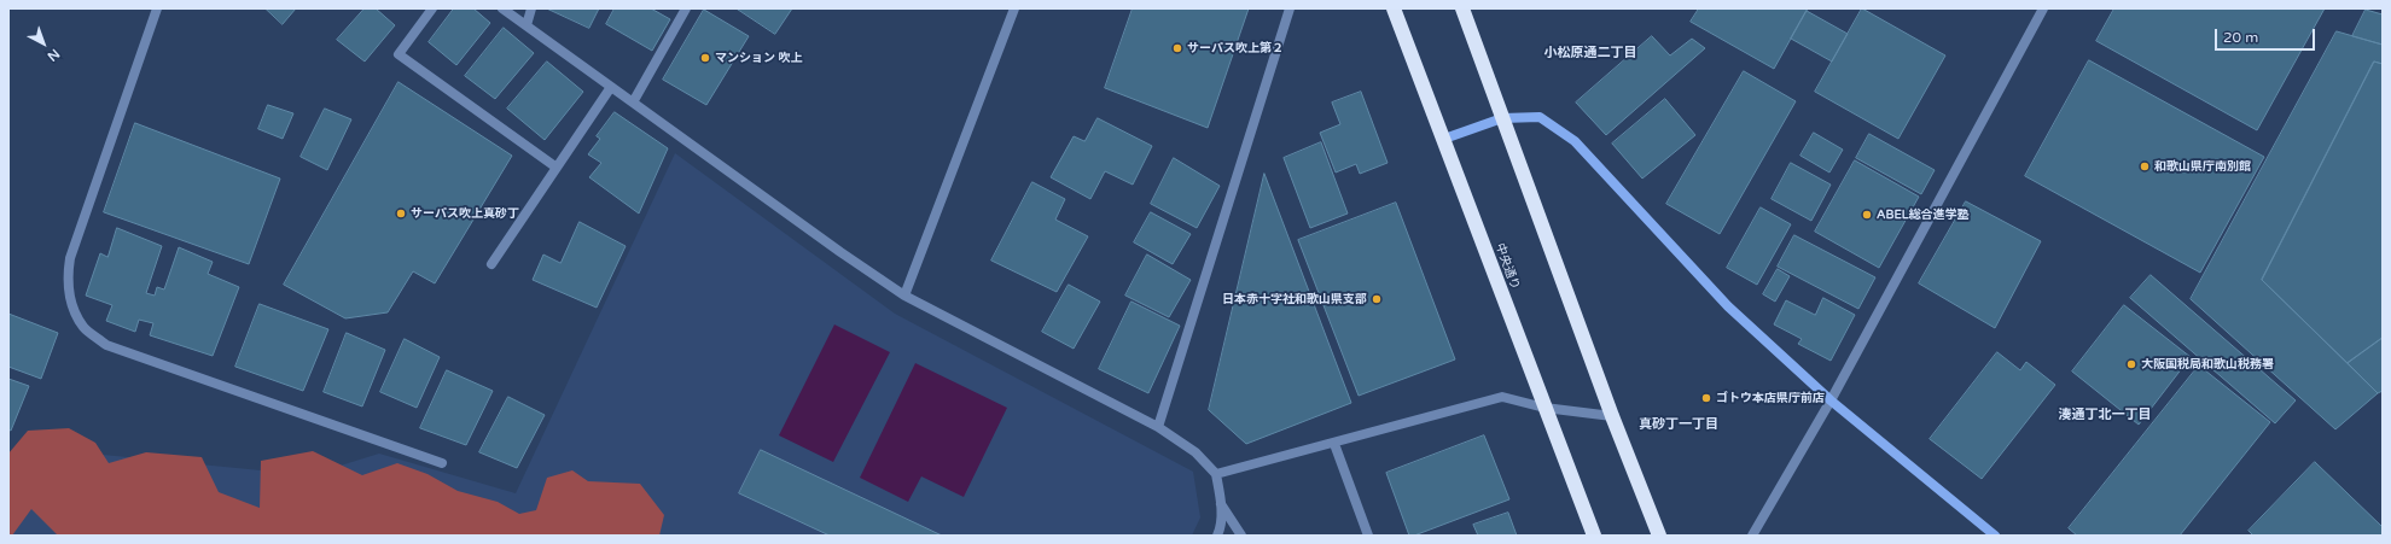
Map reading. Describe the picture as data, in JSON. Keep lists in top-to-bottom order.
{
  "streets": {
    "highway": ["中央通り"]
  },
  "districts": ["小松原通二丁目", "湊通丁北一丁目", "真砂丁一丁目"],
  "places": [
    "サーパス吹上第２",
    "マンション 吹上",
    "和歌山県庁南別館",
    "サーパス吹上真砂丁",
    "ABEL総合進学塾",
    "日本赤十字社和歌山県支部",
    "大阪国税局和歌山税務署",
    "ゴトウ本店県庁前店"
  ],
  "scale_bar": "20 m",
  "north": "bottom right"
}
